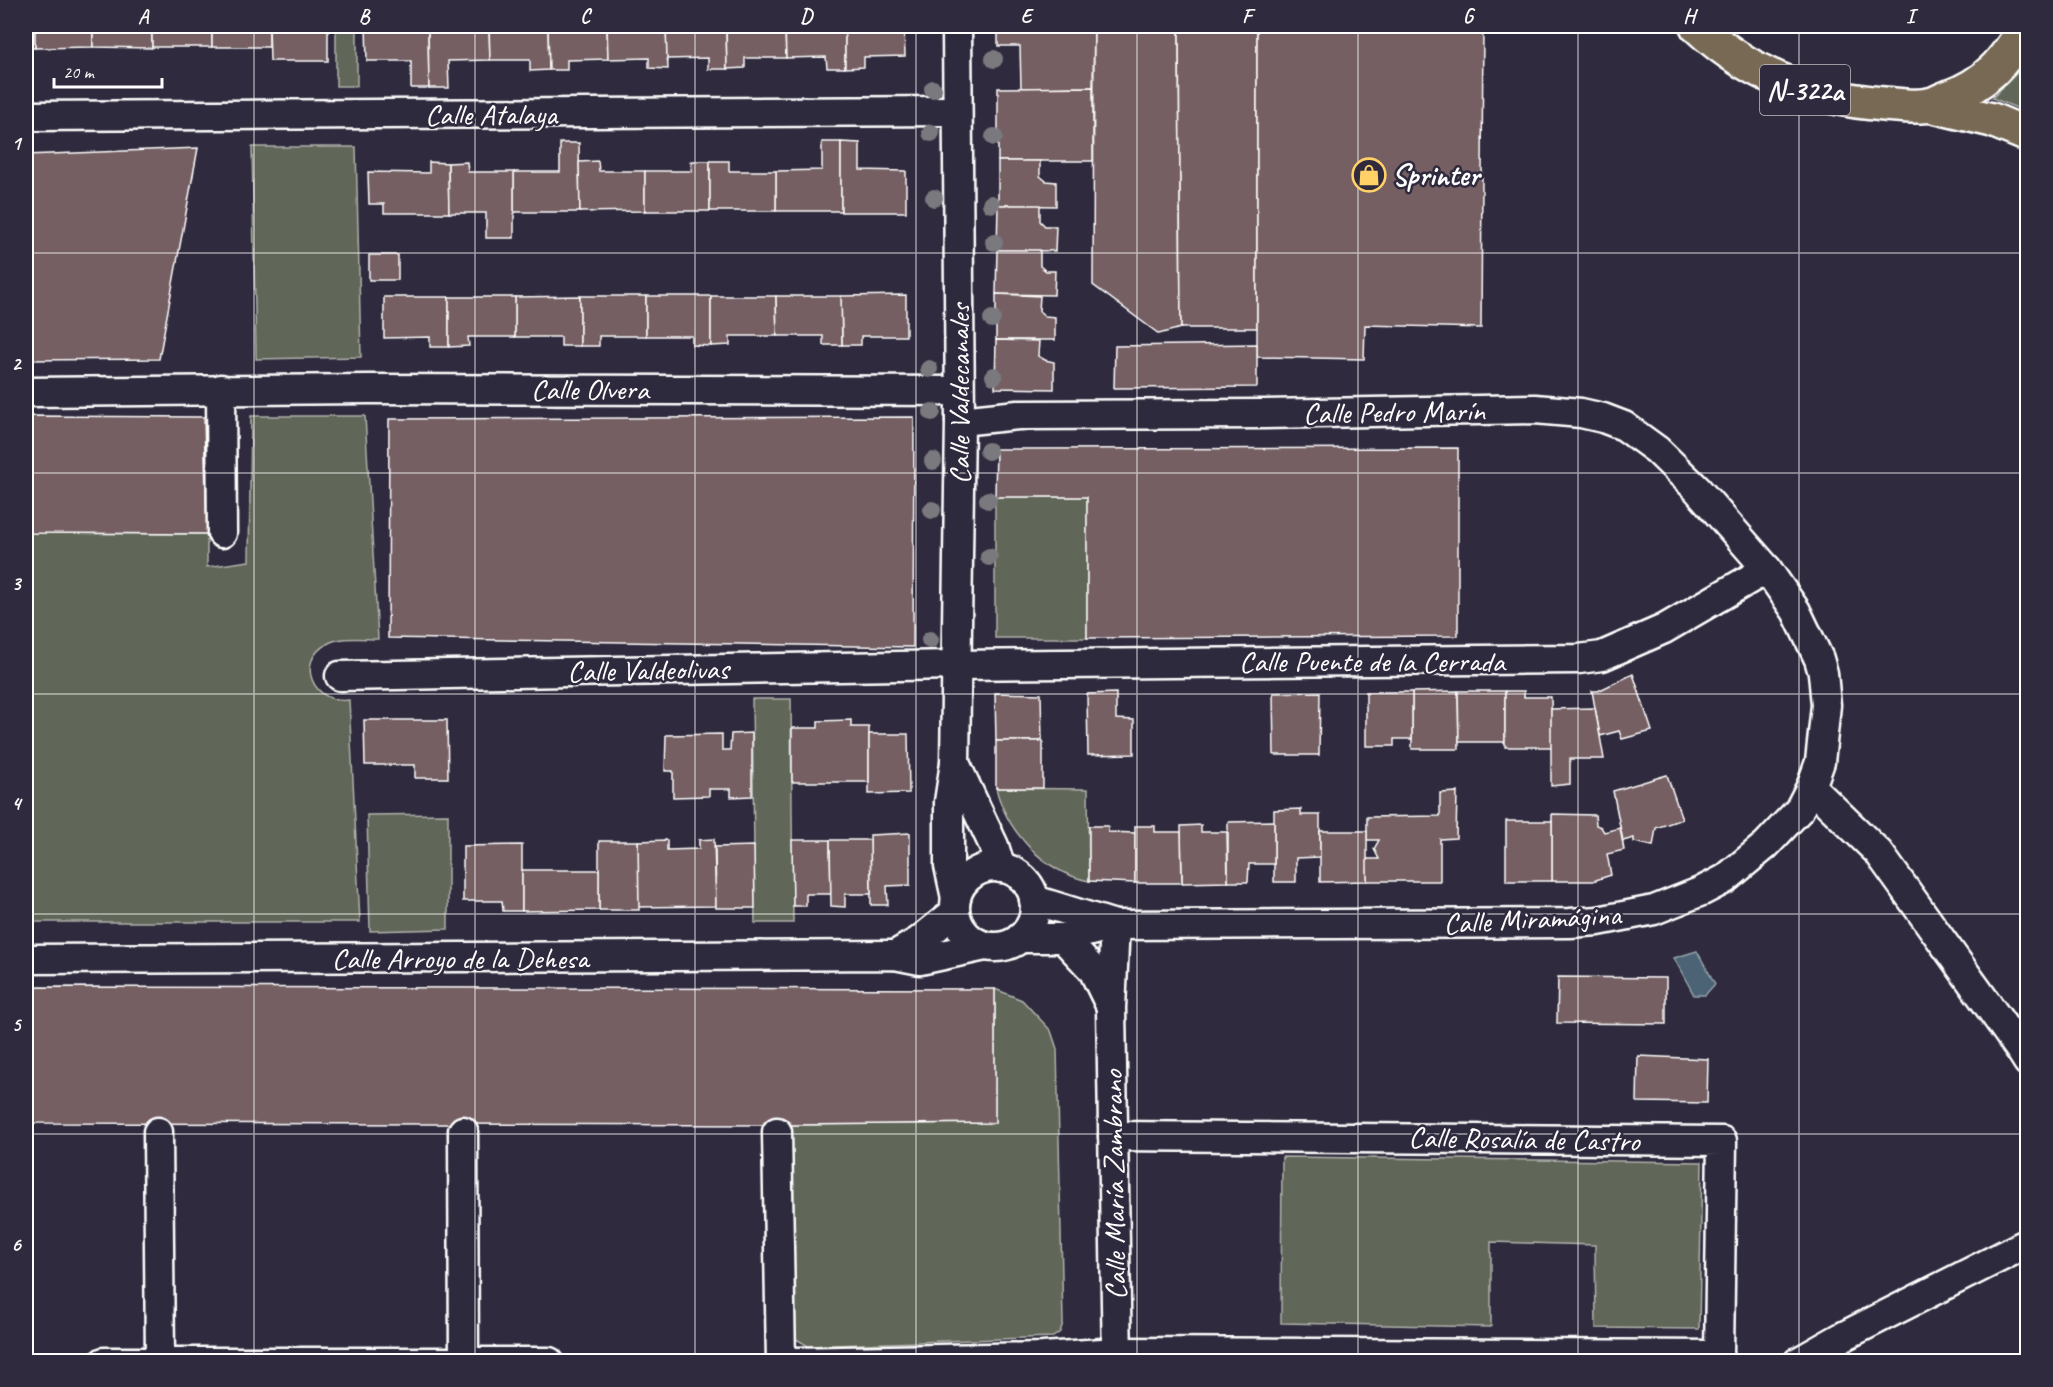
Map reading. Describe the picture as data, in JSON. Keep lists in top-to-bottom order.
{
  "streets": {
    "main road": ["N-322a"],
    "street": [
      "Calle Atalaya",
      "Calle Olvera",
      "Calle Valdecanales",
      "Calle Pedro Marín",
      "Calle Puente de la Cerrada",
      "Calle Valdeolivas",
      "Calle Miramágina",
      "Calle Arroyo de la Dehesa",
      "Calle Rosalía de Castro",
      "Calle María Zambrano"
    ]
  },
  "crossings": [
    ["Calle Atalaya", "Calle Valdecanales"],
    ["Calle Olvera", "Calle Valdecanales"],
    ["Calle Valdecanales", "Calle Pedro Marín"],
    ["Calle Valdecanales", "Calle Puente de la Cerrada"],
    ["Calle Valdecanales", "Calle Valdeolivas"],
    ["Calle Valdecanales", "Calle Miramágina"],
    ["Calle Valdecanales", "Calle Arroyo de la Dehesa"],
    ["Calle Pedro Marín", "Calle Puente de la Cerrada"],
    ["Calle Pedro Marín", "Calle Miramágina"],
    ["Calle Puente de la Cerrada", "Calle Valdeolivas"],
    ["Calle Puente de la Cerrada", "Calle Miramágina"],
    ["Calle Miramágina", "Calle Arroyo de la Dehesa"],
    ["Calle Miramágina", "Calle María Zambrano"],
    ["Calle Rosalía de Castro", "Calle María Zambrano"]
  ],
  "places": {
    "shop": ["Sprinter"]
  },
  "scale_bar": "20 m",
  "grid": {
    "columns": [
      "A",
      "B",
      "C",
      "D",
      "E",
      "F",
      "G",
      "H",
      "I"
    ],
    "rows": [
      "1",
      "2",
      "3",
      "4",
      "5",
      "6"
    ]
  }
}
